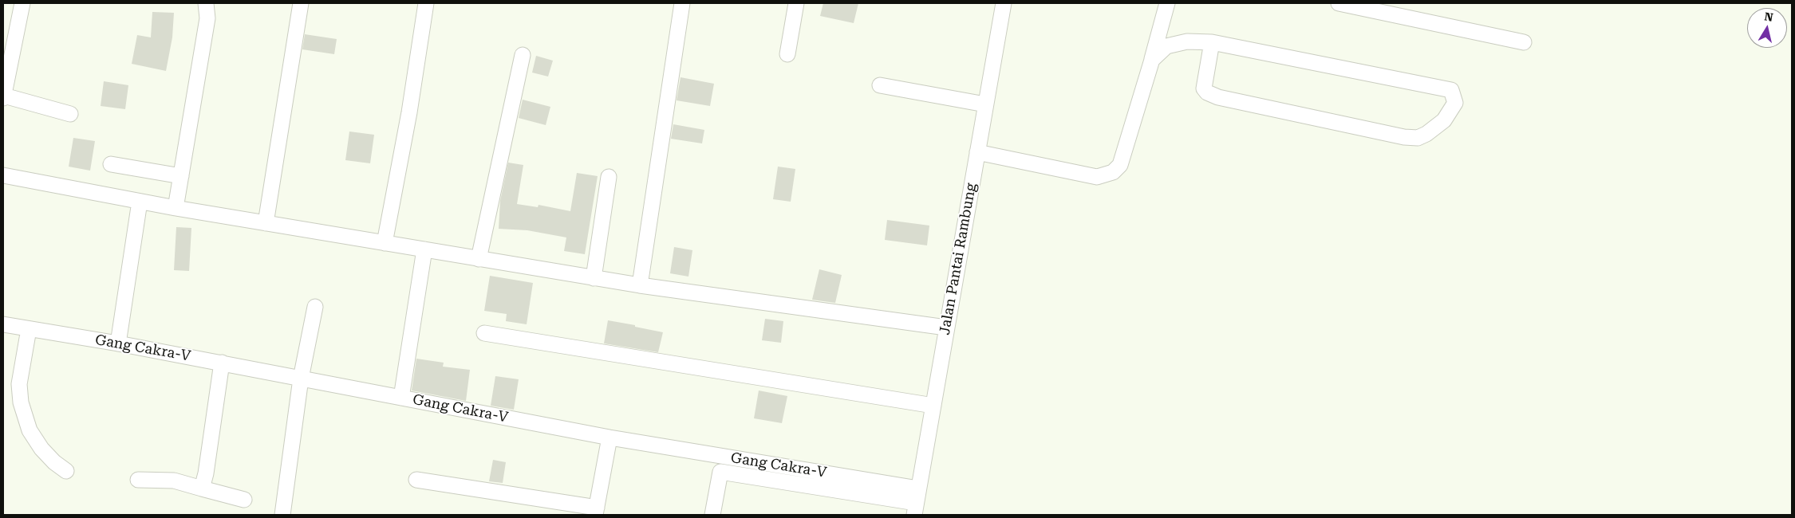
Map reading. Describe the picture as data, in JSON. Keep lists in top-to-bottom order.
{
  "streets": {
    "street": ["Jalan Pantai Rambung", "Gang Cakra-V"]
  },
  "crossings": [
    ["Jalan Pantai Rambung", "Gang Cakra-V"]
  ],
  "north": "top"
}
